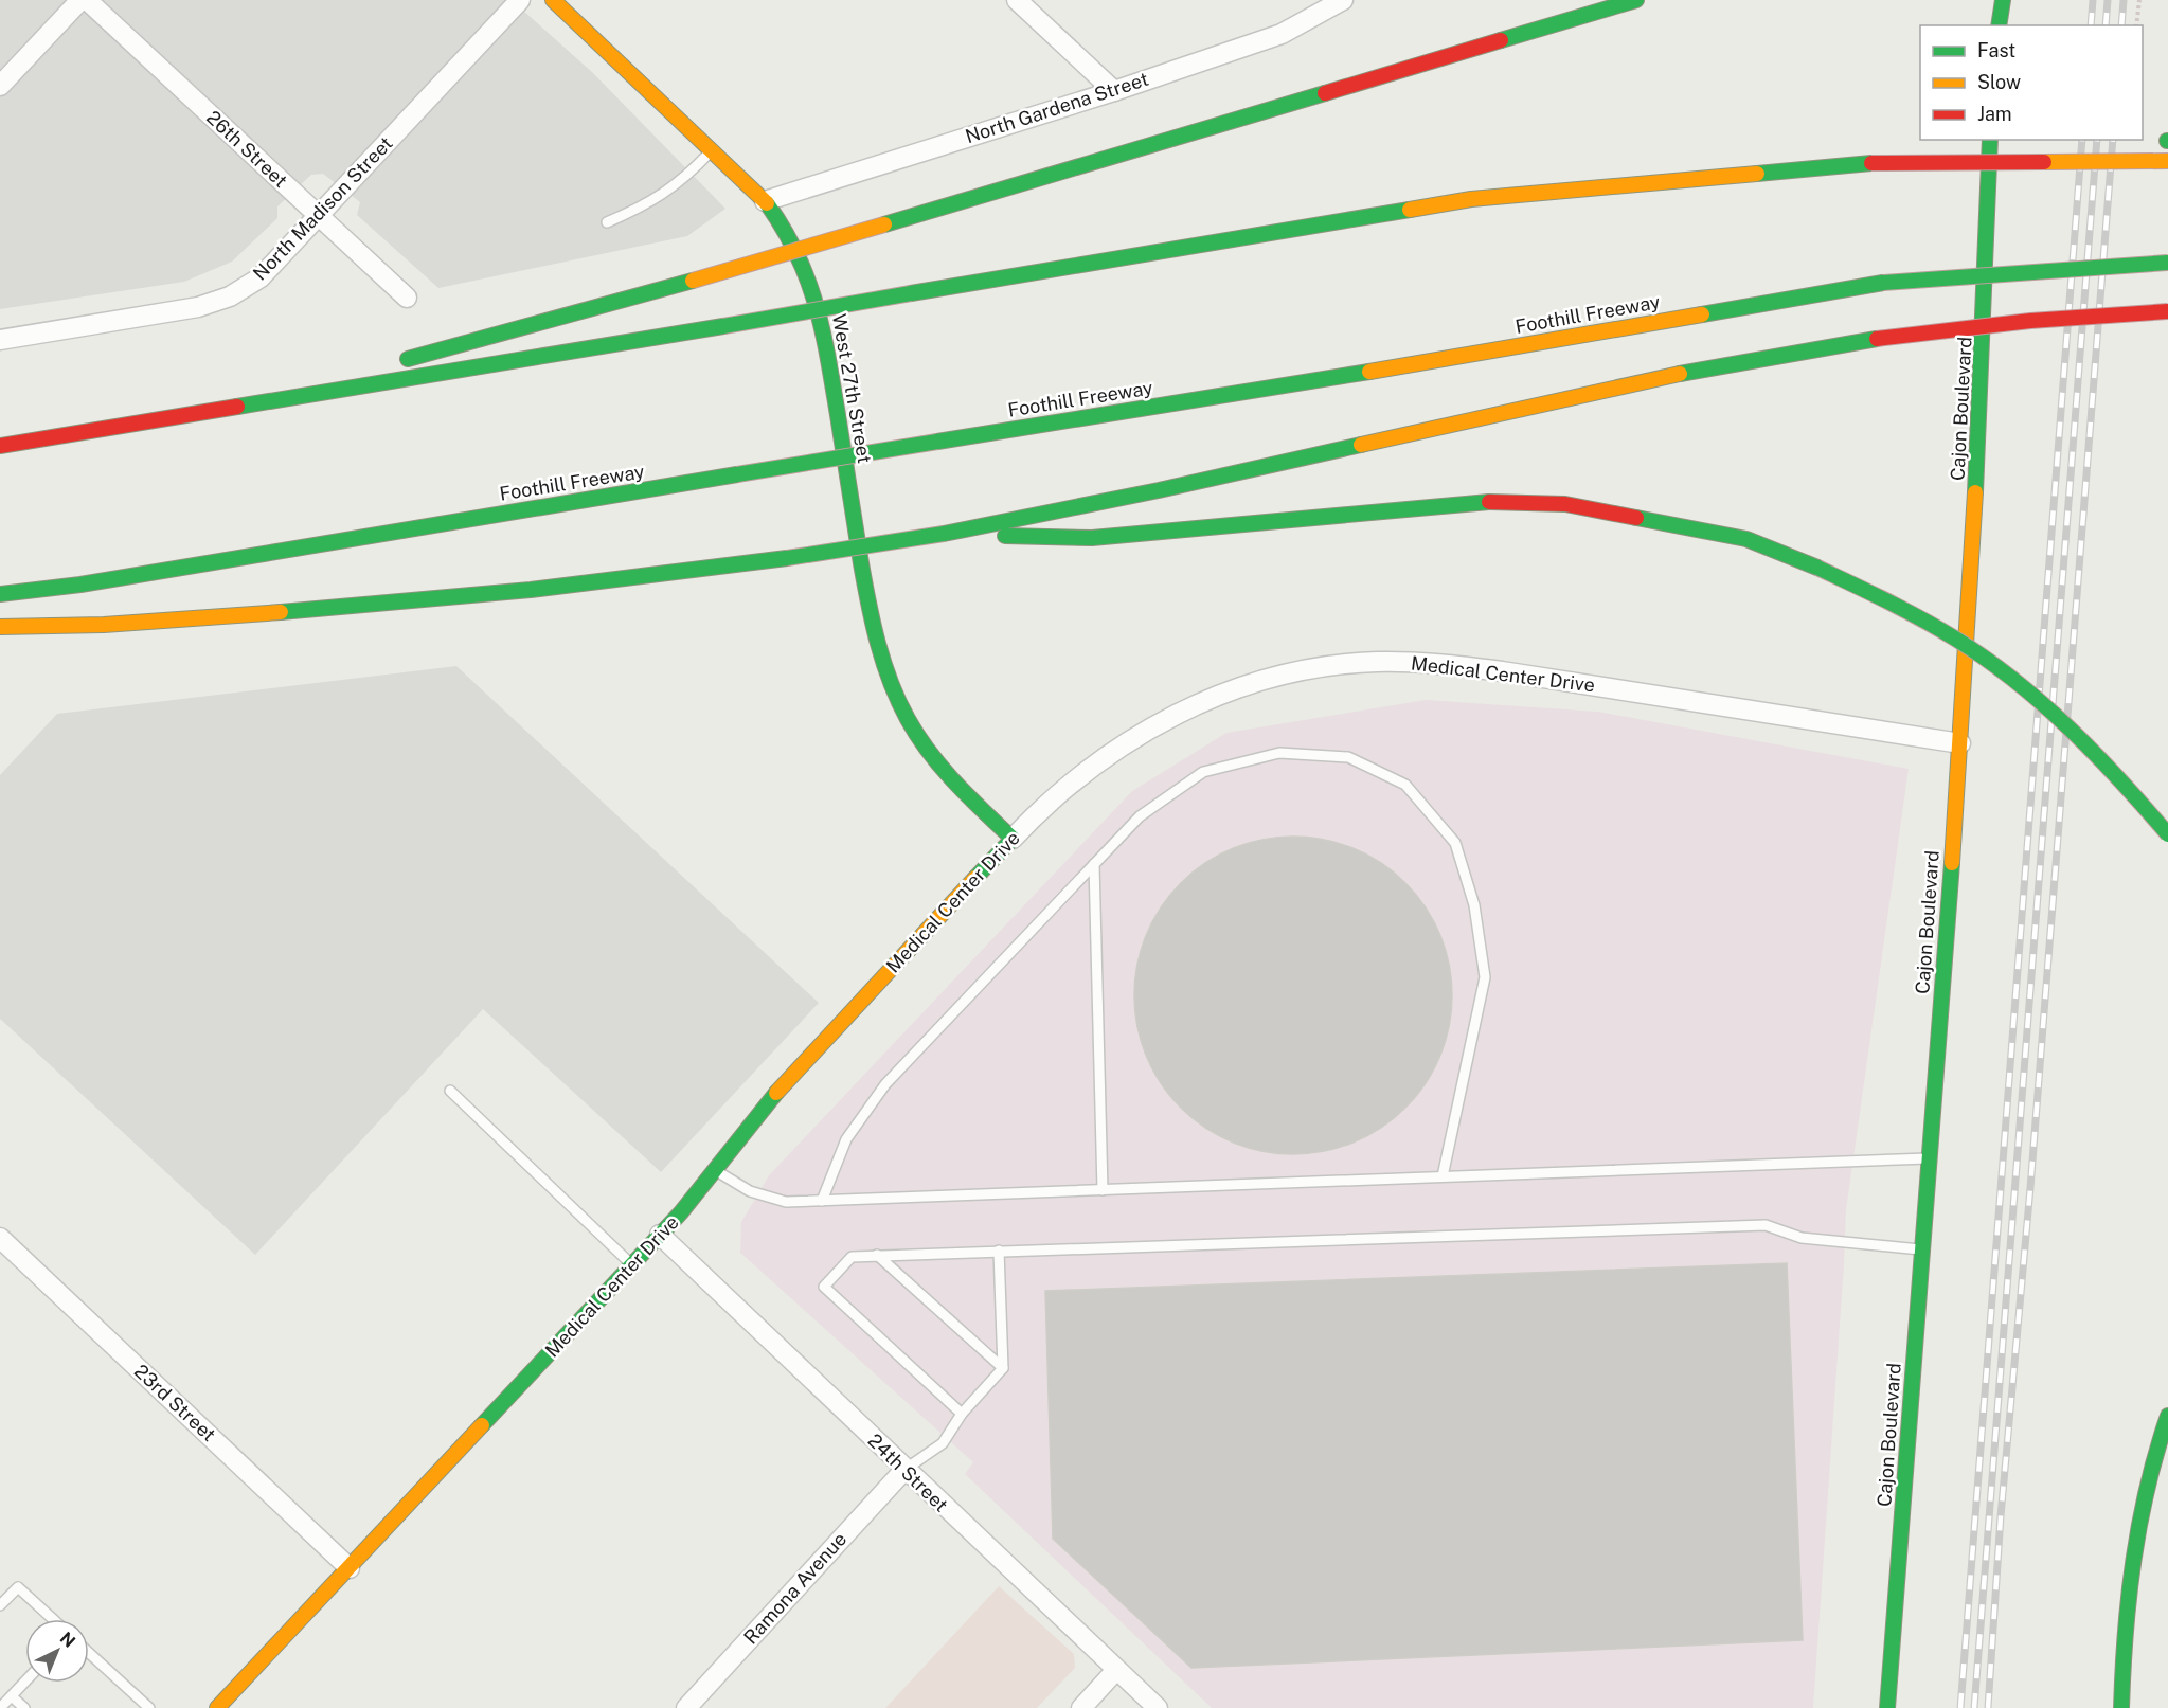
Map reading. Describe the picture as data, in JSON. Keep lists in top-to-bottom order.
{
  "streets": {
    "main road": [
      "Foothill Freeway",
      "West 27th Street",
      "Cajon Boulevard",
      "Medical Center Drive"
    ],
    "street": [
      "North Gardena Street",
      "26th Street",
      "North Madison Street",
      "23rd Street",
      "24th Street",
      "Ramona Avenue"
    ]
  },
  "crossings": [
    ["North Gardena Street", "West 27th Street"],
    ["26th Street", "North Madison Street"],
    ["West 27th Street", "Medical Center Drive"],
    ["Cajon Boulevard", "Medical Center Drive"],
    ["Medical Center Drive", "23rd Street"],
    ["Medical Center Drive", "24th Street"],
    ["24th Street", "Ramona Avenue"]
  ],
  "legend": ["Fast", "Slow", "Jam"],
  "north": "top right"
}
